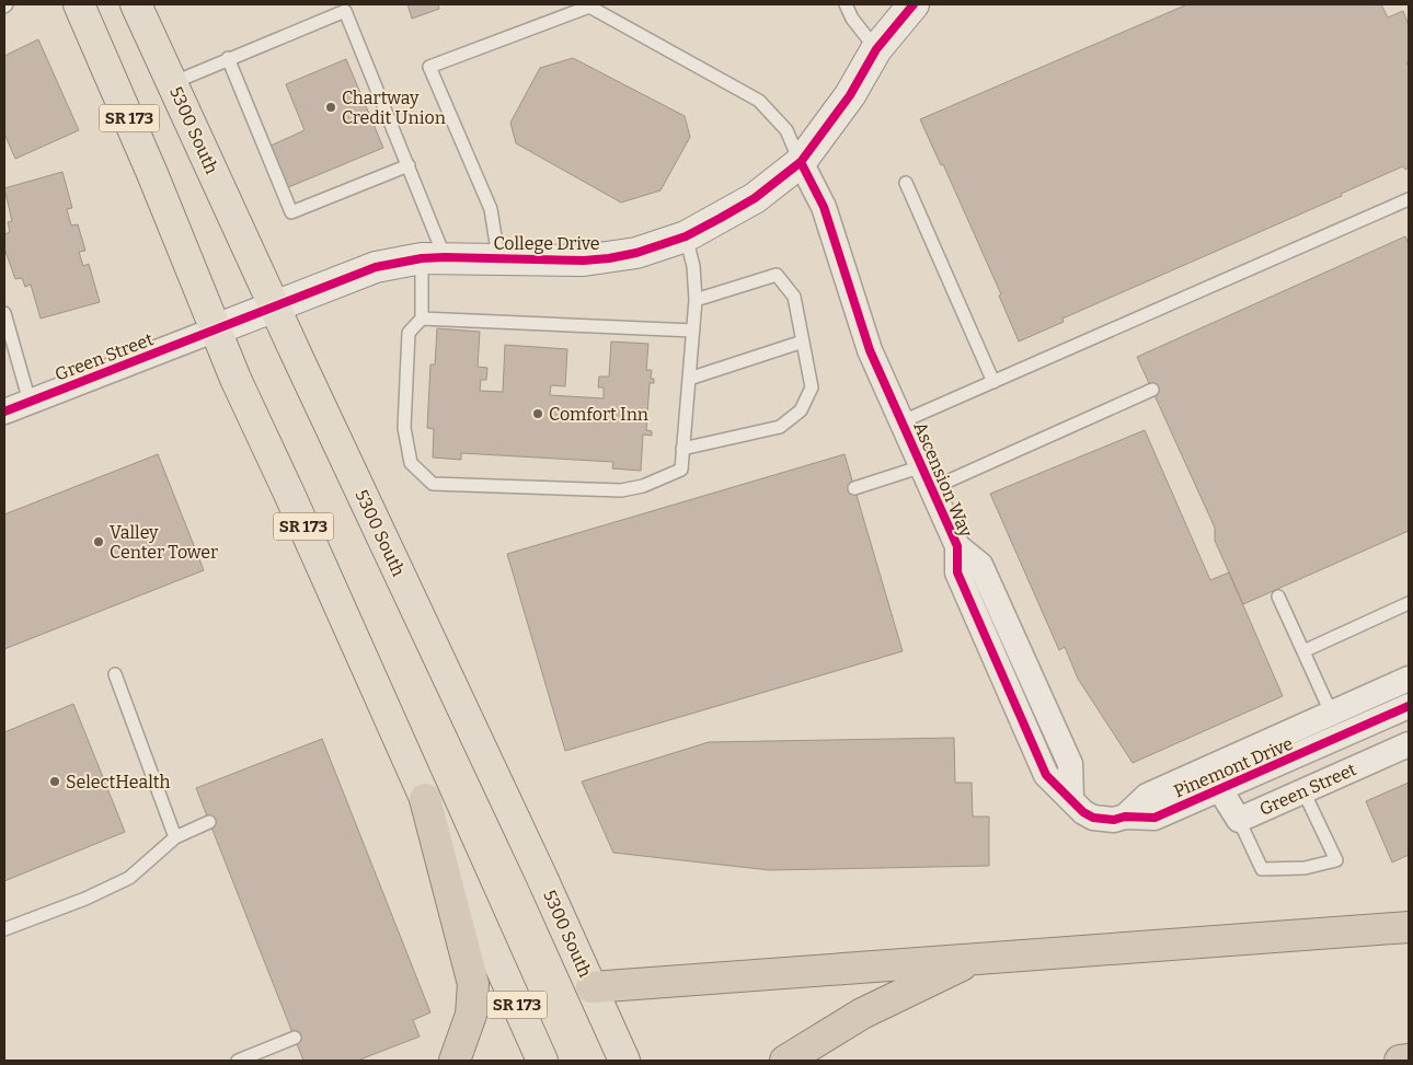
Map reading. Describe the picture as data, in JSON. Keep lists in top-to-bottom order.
{
  "streets": {
    "main road": ["SR 173", "5300 South"],
    "street": [
      "College Drive",
      "Green Street",
      "Ascension Way",
      "Pinemont Drive"
    ]
  },
  "crossings": [
    ["SR 173", "College Drive"],
    ["SR 173", "Green Street"],
    ["5300 South", "College Drive"],
    ["College Drive", "Green Street"],
    ["College Drive", "Ascension Way"],
    ["Green Street", "Pinemont Drive"],
    ["Ascension Way", "Pinemont Drive"]
  ],
  "places": [
    "Chartway Credit Union",
    "Comfort Inn",
    "Valley Center Tower",
    "SelectHealth"
  ]
}
